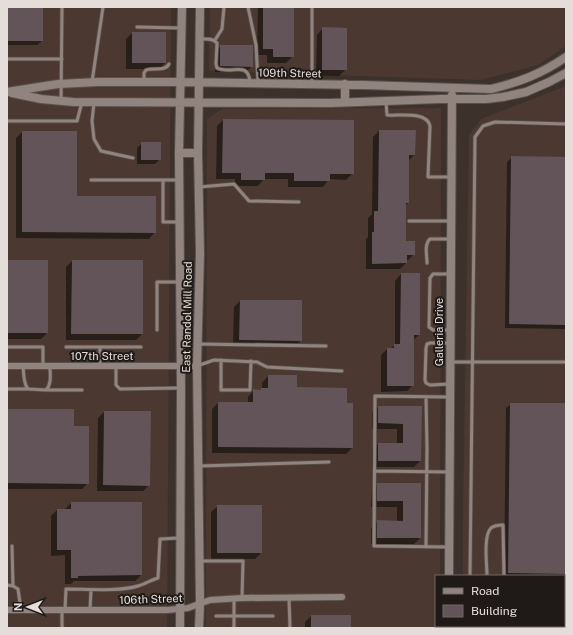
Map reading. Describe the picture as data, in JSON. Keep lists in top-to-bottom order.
{
  "streets": {
    "street": [
      "109th Street",
      "East Randol Mill Road",
      "Galleria Drive",
      "107th Street",
      "106th Street"
    ]
  },
  "crossings": [
    ["109th Street", "East Randol Mill Road"],
    ["109th Street", "Galleria Drive"],
    ["East Randol Mill Road", "107th Street"],
    ["East Randol Mill Road", "106th Street"]
  ],
  "legend": ["Road", "Building"],
  "north": "left"
}
